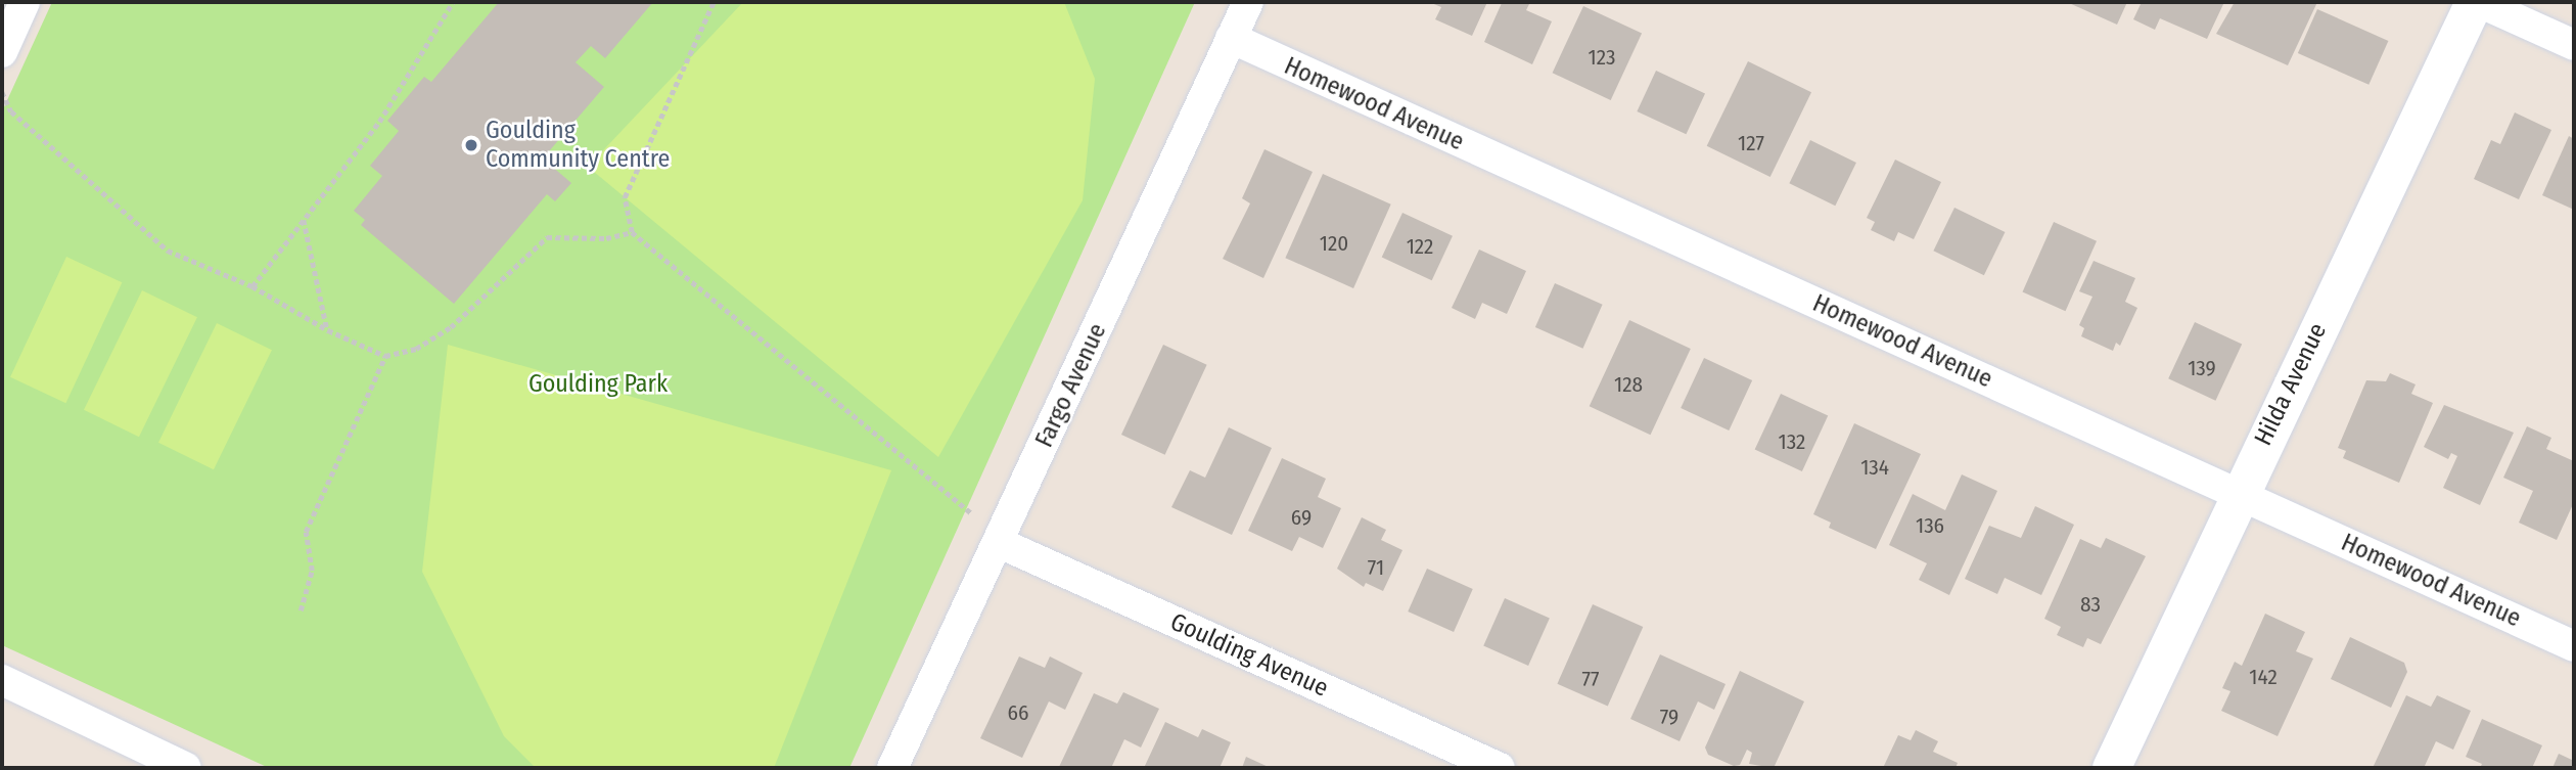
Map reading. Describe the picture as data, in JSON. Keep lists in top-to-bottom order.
{
  "streets": {
    "street": [
      "Homewood Avenue",
      "Hilda Avenue",
      "Fargo Avenue",
      "Goulding Avenue"
    ]
  },
  "crossings": [
    ["Homewood Avenue", "Hilda Avenue"],
    ["Homewood Avenue", "Fargo Avenue"],
    ["Fargo Avenue", "Goulding Avenue"]
  ],
  "parks": ["Goulding Park"],
  "places": ["Goulding Community Centre"],
  "house_numbers": [
    "123",
    "127",
    "120",
    "122",
    "139",
    "128",
    "132",
    "134",
    "69",
    "136",
    "71",
    "83",
    "142",
    "77",
    "66",
    "79"
  ]
}
